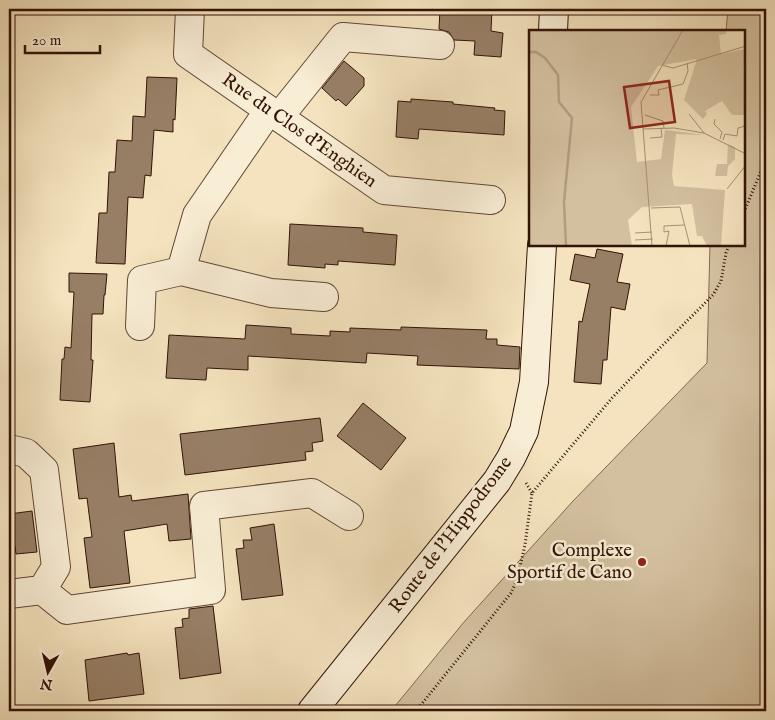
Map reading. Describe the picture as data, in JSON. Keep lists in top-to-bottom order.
{
  "streets": {
    "street": ["Rue du Clos d'Enghien", "Route de l'Hippodrome"]
  },
  "places": ["Complexe Sportif de Cano"],
  "scale_bar": "20 m",
  "north": "bottom"
}
